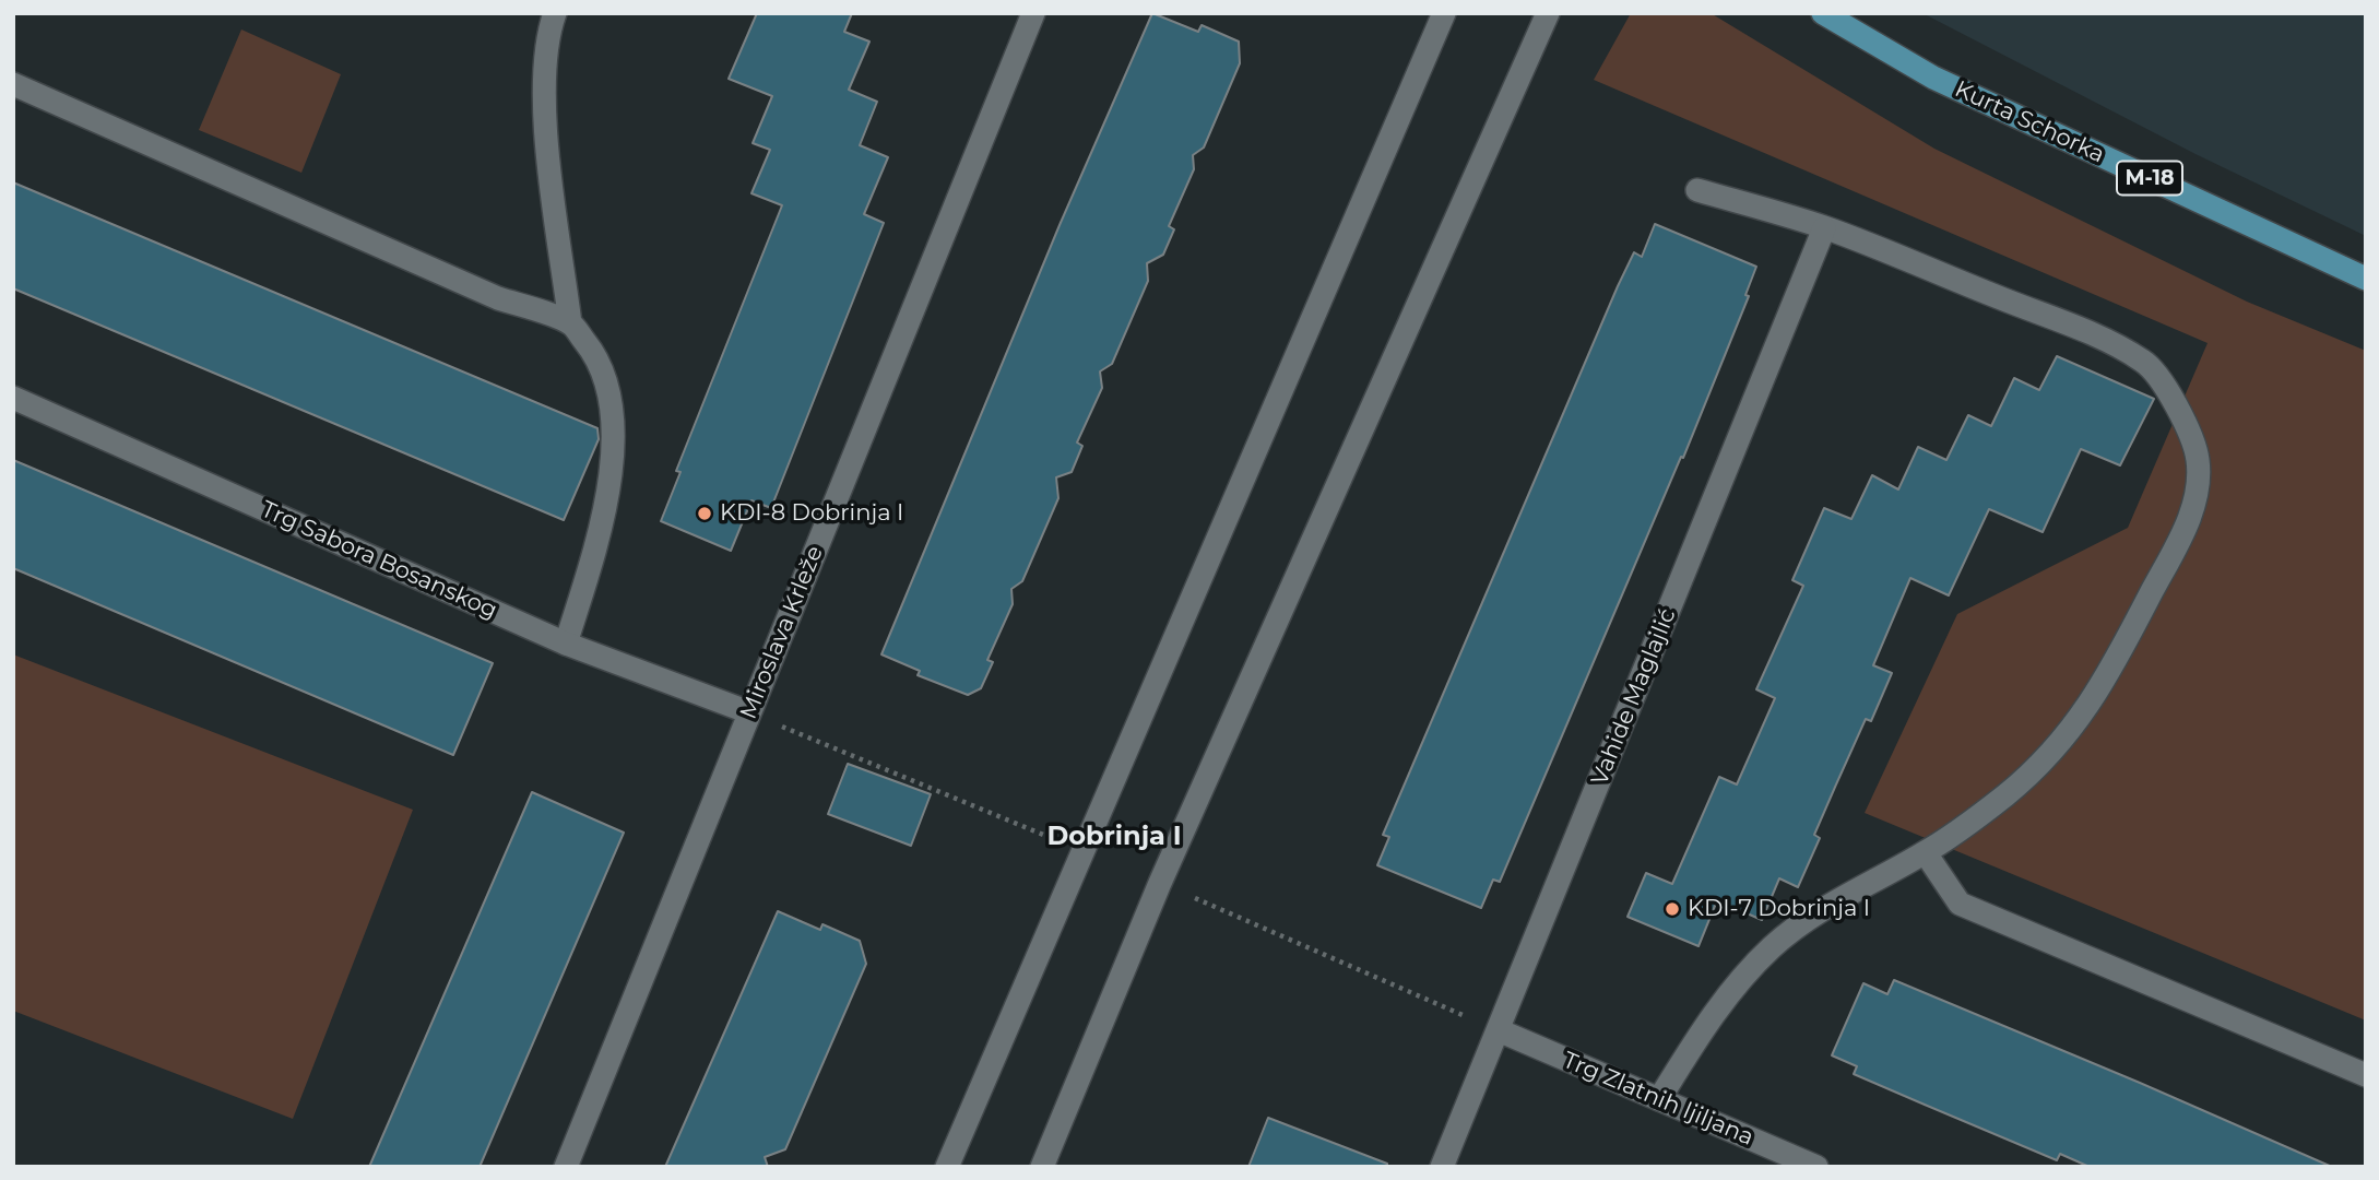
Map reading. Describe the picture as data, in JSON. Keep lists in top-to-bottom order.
{
  "streets": {
    "main road": ["Kurta Schorka", "M-18"],
    "street": [
      "Trg Sabora Bosanskog",
      "Miroslava Krleže",
      "Vahide Maglajlić",
      "Trg Zlatnih ljiljana"
    ]
  },
  "crossings": [
    ["Trg Sabora Bosanskog", "Miroslava Krleže"],
    ["Vahide Maglajlić", "Trg Zlatnih ljiljana"]
  ],
  "districts": ["Dobrinja I"],
  "places": ["KDI-8 Dobrinja I", "KDI-7 Dobrinja I"]
}
